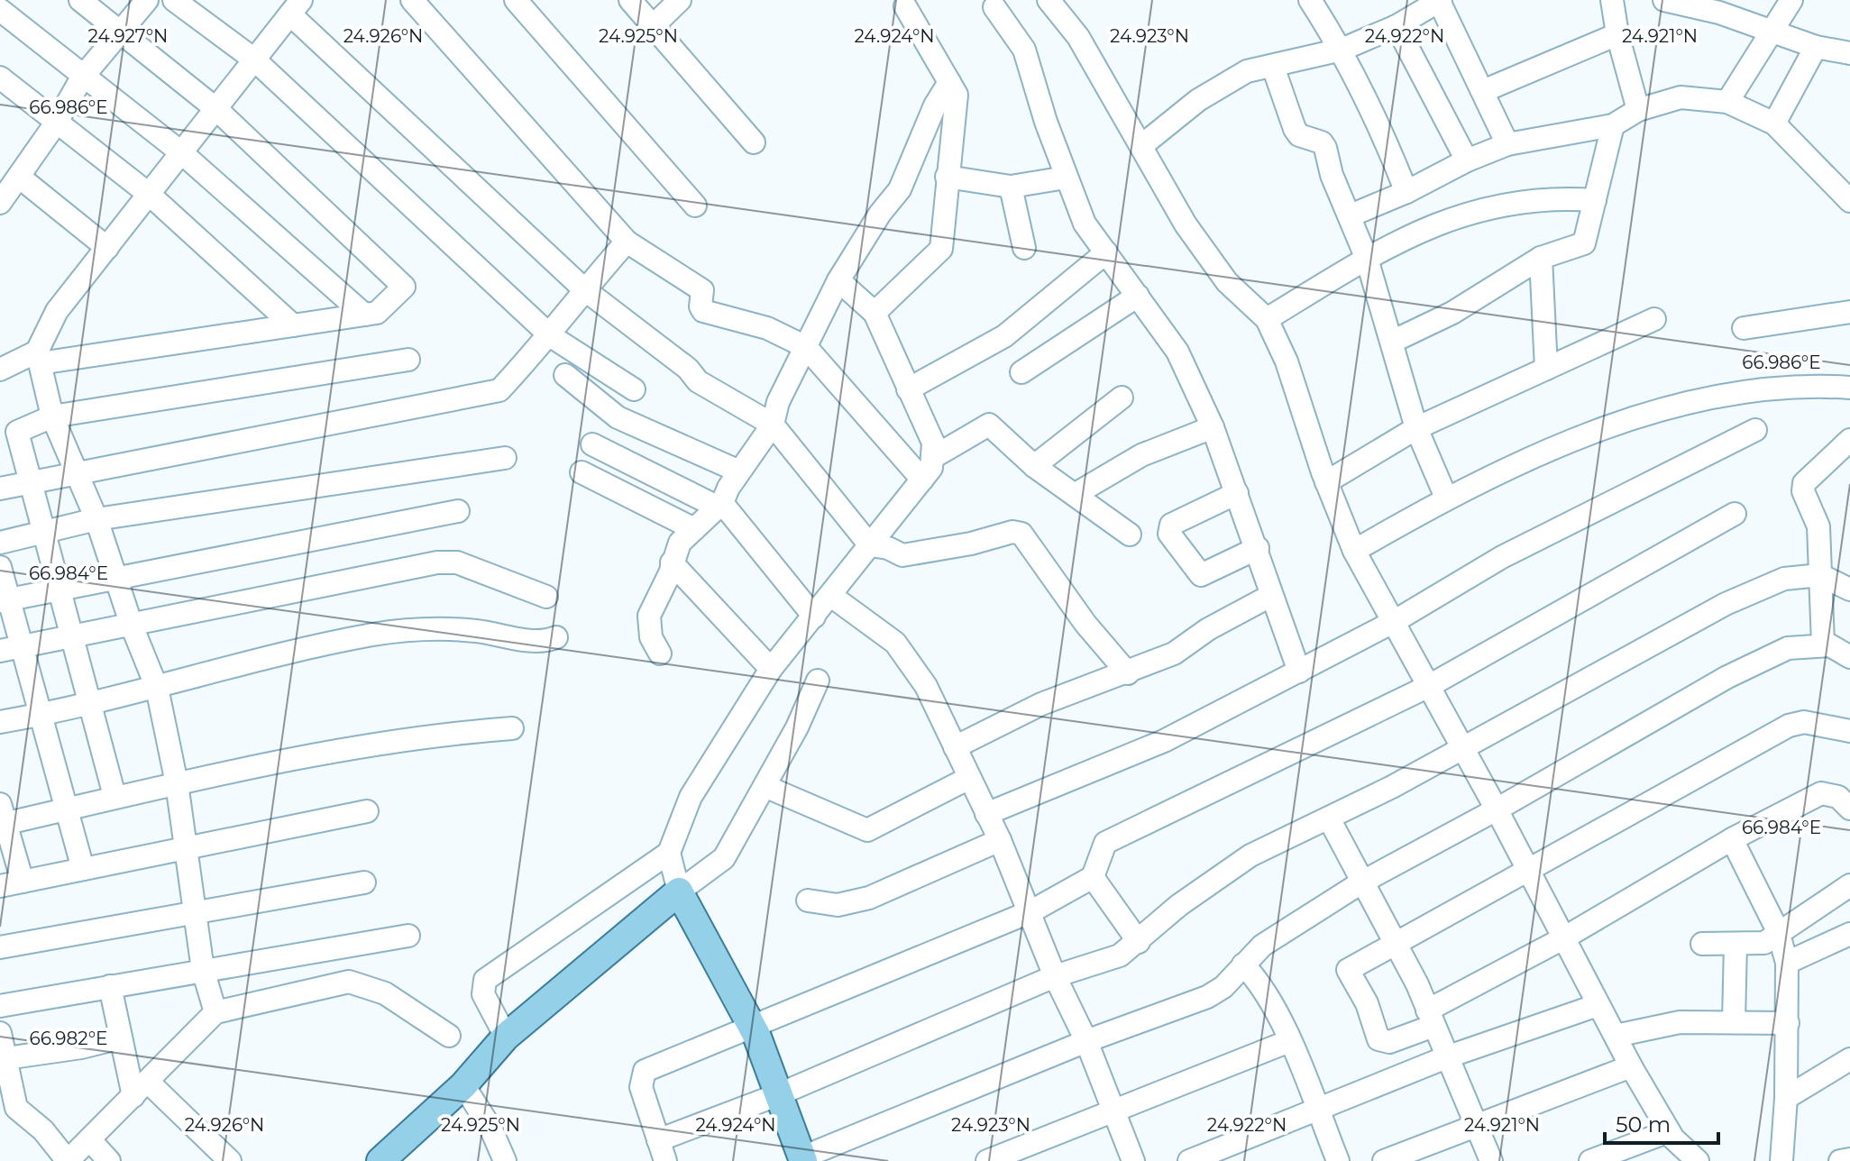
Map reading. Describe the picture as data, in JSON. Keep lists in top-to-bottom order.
{
  "scale_bar": "50 m",
  "coordinates": [
    "24.927°N",
    "24.926°N",
    "24.925°N",
    "24.924°N",
    "24.923°N",
    "24.922°N",
    "24.921°N",
    "66.986°E",
    "66.984°E",
    "66.982°E"
  ]
}
